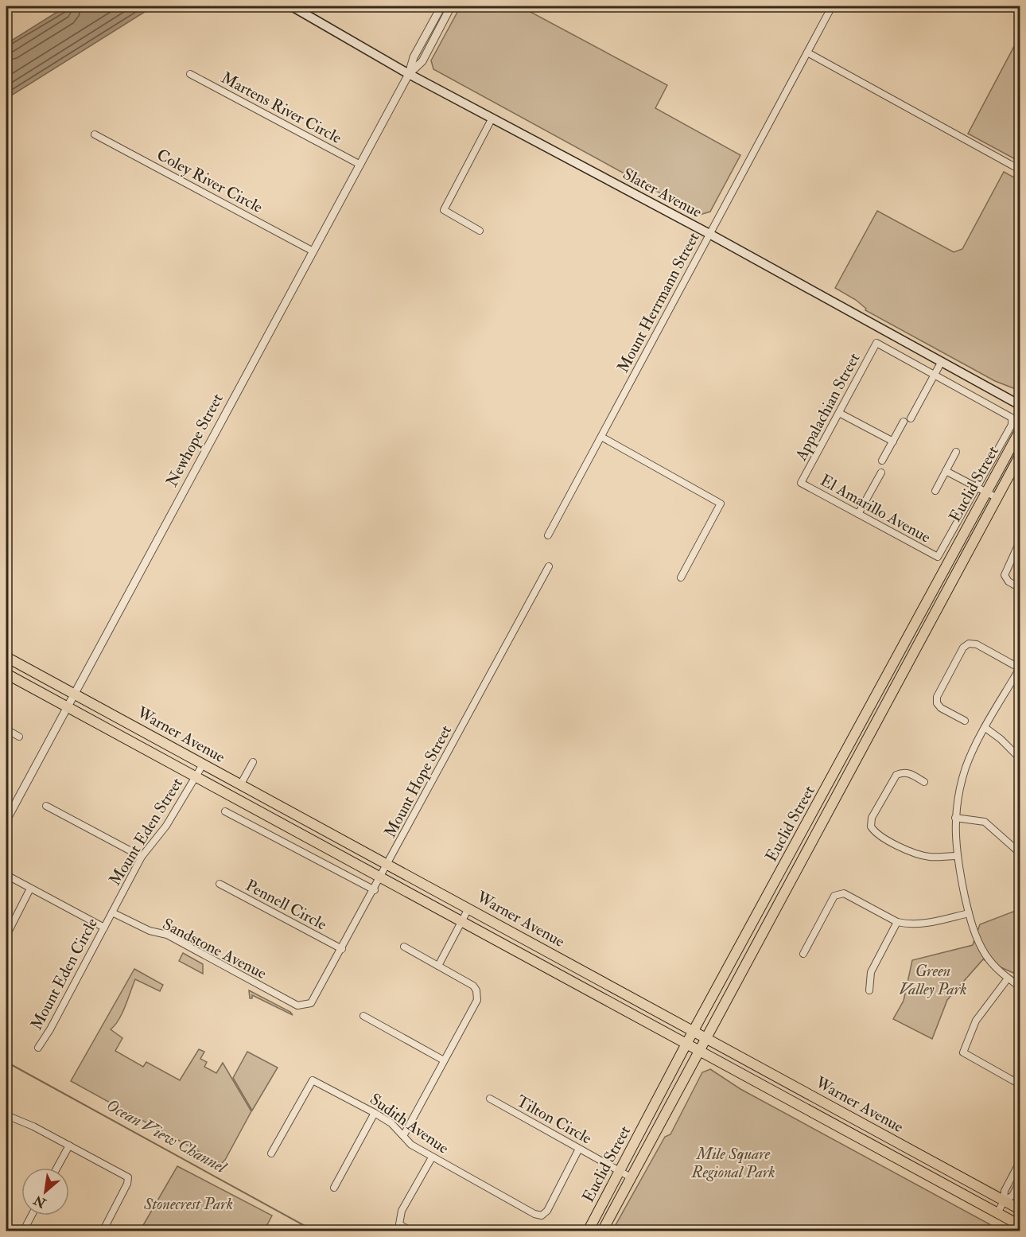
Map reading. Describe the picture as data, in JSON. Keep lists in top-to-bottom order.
{
  "streets": {
    "main road": ["Slater Avenue", "Euclid Street", "Warner Avenue"],
    "street": [
      "Martens River Circle",
      "Coley River Circle",
      "Mount Herrmann Street",
      "Appalachian Street",
      "Newhope Street",
      "El Amarillo Avenue",
      "Mount Hope Street",
      "Mount Eden Street",
      "Pennell Circle",
      "Sandstone Avenue",
      "Mount Eden Circle",
      "Tilton Circle",
      "Sudith Avenue"
    ]
  },
  "crossings": [
    ["Martens River Circle", "Newhope Street"],
    ["Coley River Circle", "Newhope Street"],
    ["Slater Avenue", "Mount Herrmann Street"],
    ["Slater Avenue", "Newhope Street"],
    ["Appalachian Street", "El Amarillo Avenue"],
    ["Newhope Street", "Warner Avenue"],
    ["Euclid Street", "Warner Avenue"],
    ["Euclid Street", "Tilton Circle"],
    ["Warner Avenue", "Mount Hope Street"],
    ["Warner Avenue", "Mount Eden Street"],
    ["Mount Hope Street", "Pennell Circle"],
    ["Mount Hope Street", "Sandstone Avenue"],
    ["Mount Eden Street", "Sandstone Avenue"],
    ["Mount Eden Street", "Mount Eden Circle"],
    ["Sandstone Avenue", "Mount Eden Circle"],
    ["Tilton Circle", "Sudith Avenue"]
  ],
  "water": ["Ocean View Channel"],
  "parks": ["Green Valley Park", "Mile Square Regional Park", "Stonecrest Park"],
  "north": "bottom left"
}
